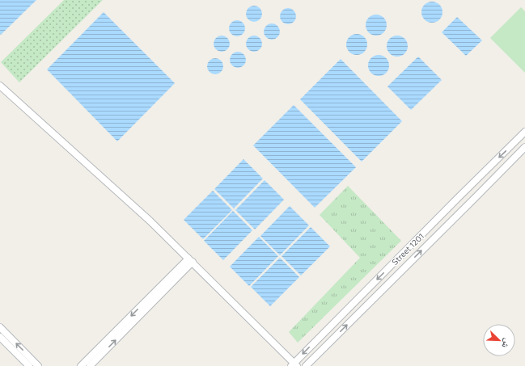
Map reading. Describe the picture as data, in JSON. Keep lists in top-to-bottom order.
{
  "streets": {
    "street": ["Street 1201"]
  },
  "north": "bottom right"
}
